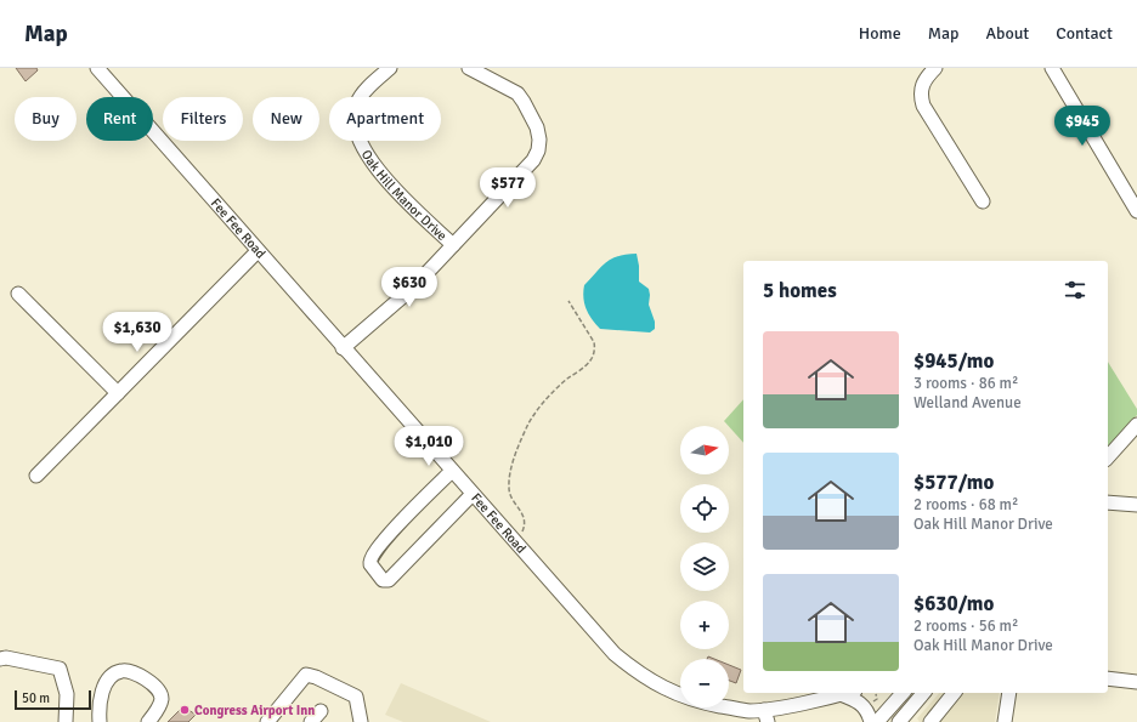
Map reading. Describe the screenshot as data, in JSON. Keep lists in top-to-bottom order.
{
  "streets": {
    "street": ["Oak Hill Manor Drive", "Fee Fee Road"]
  },
  "crossings": [
    ["Oak Hill Manor Drive", "Fee Fee Road"]
  ],
  "places": ["Congress Airport Inn"],
  "scale_bar": "50 m",
  "north": "right",
  "page": {
    "header": "Map",
    "nav": [
      "Home",
      "Map",
      "About",
      "Contact"
    ],
    "chip": [
      "Buy",
      "Rent",
      "Filters",
      "New",
      "Apartment"
    ],
    "price": [
      "$945",
      "$577",
      "$630",
      "$1,630",
      "$1,010"
    ],
    "heading": "5 homes",
    "list": [
      {
        "name": "$945/mo",
        "note": "3 rooms · 86 m² · Welland Avenue"
      },
      {
        "name": "$577/mo",
        "note": "2 rooms · 68 m² · Oak Hill Manor Drive"
      },
      {
        "name": "$630/mo",
        "note": "2 rooms · 56 m² · Oak Hill Manor Drive"
      }
    ],
    "map_buttons": ["+", "−"],
    "scale": "50 m"
  }
}
